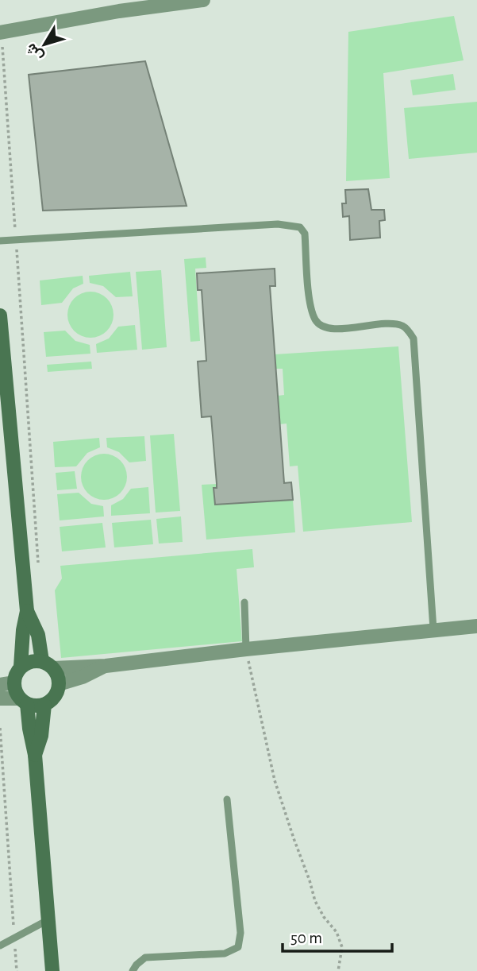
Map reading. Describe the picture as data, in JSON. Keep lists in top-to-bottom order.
{
  "scale_bar": "50 m",
  "north": "bottom left"
}
